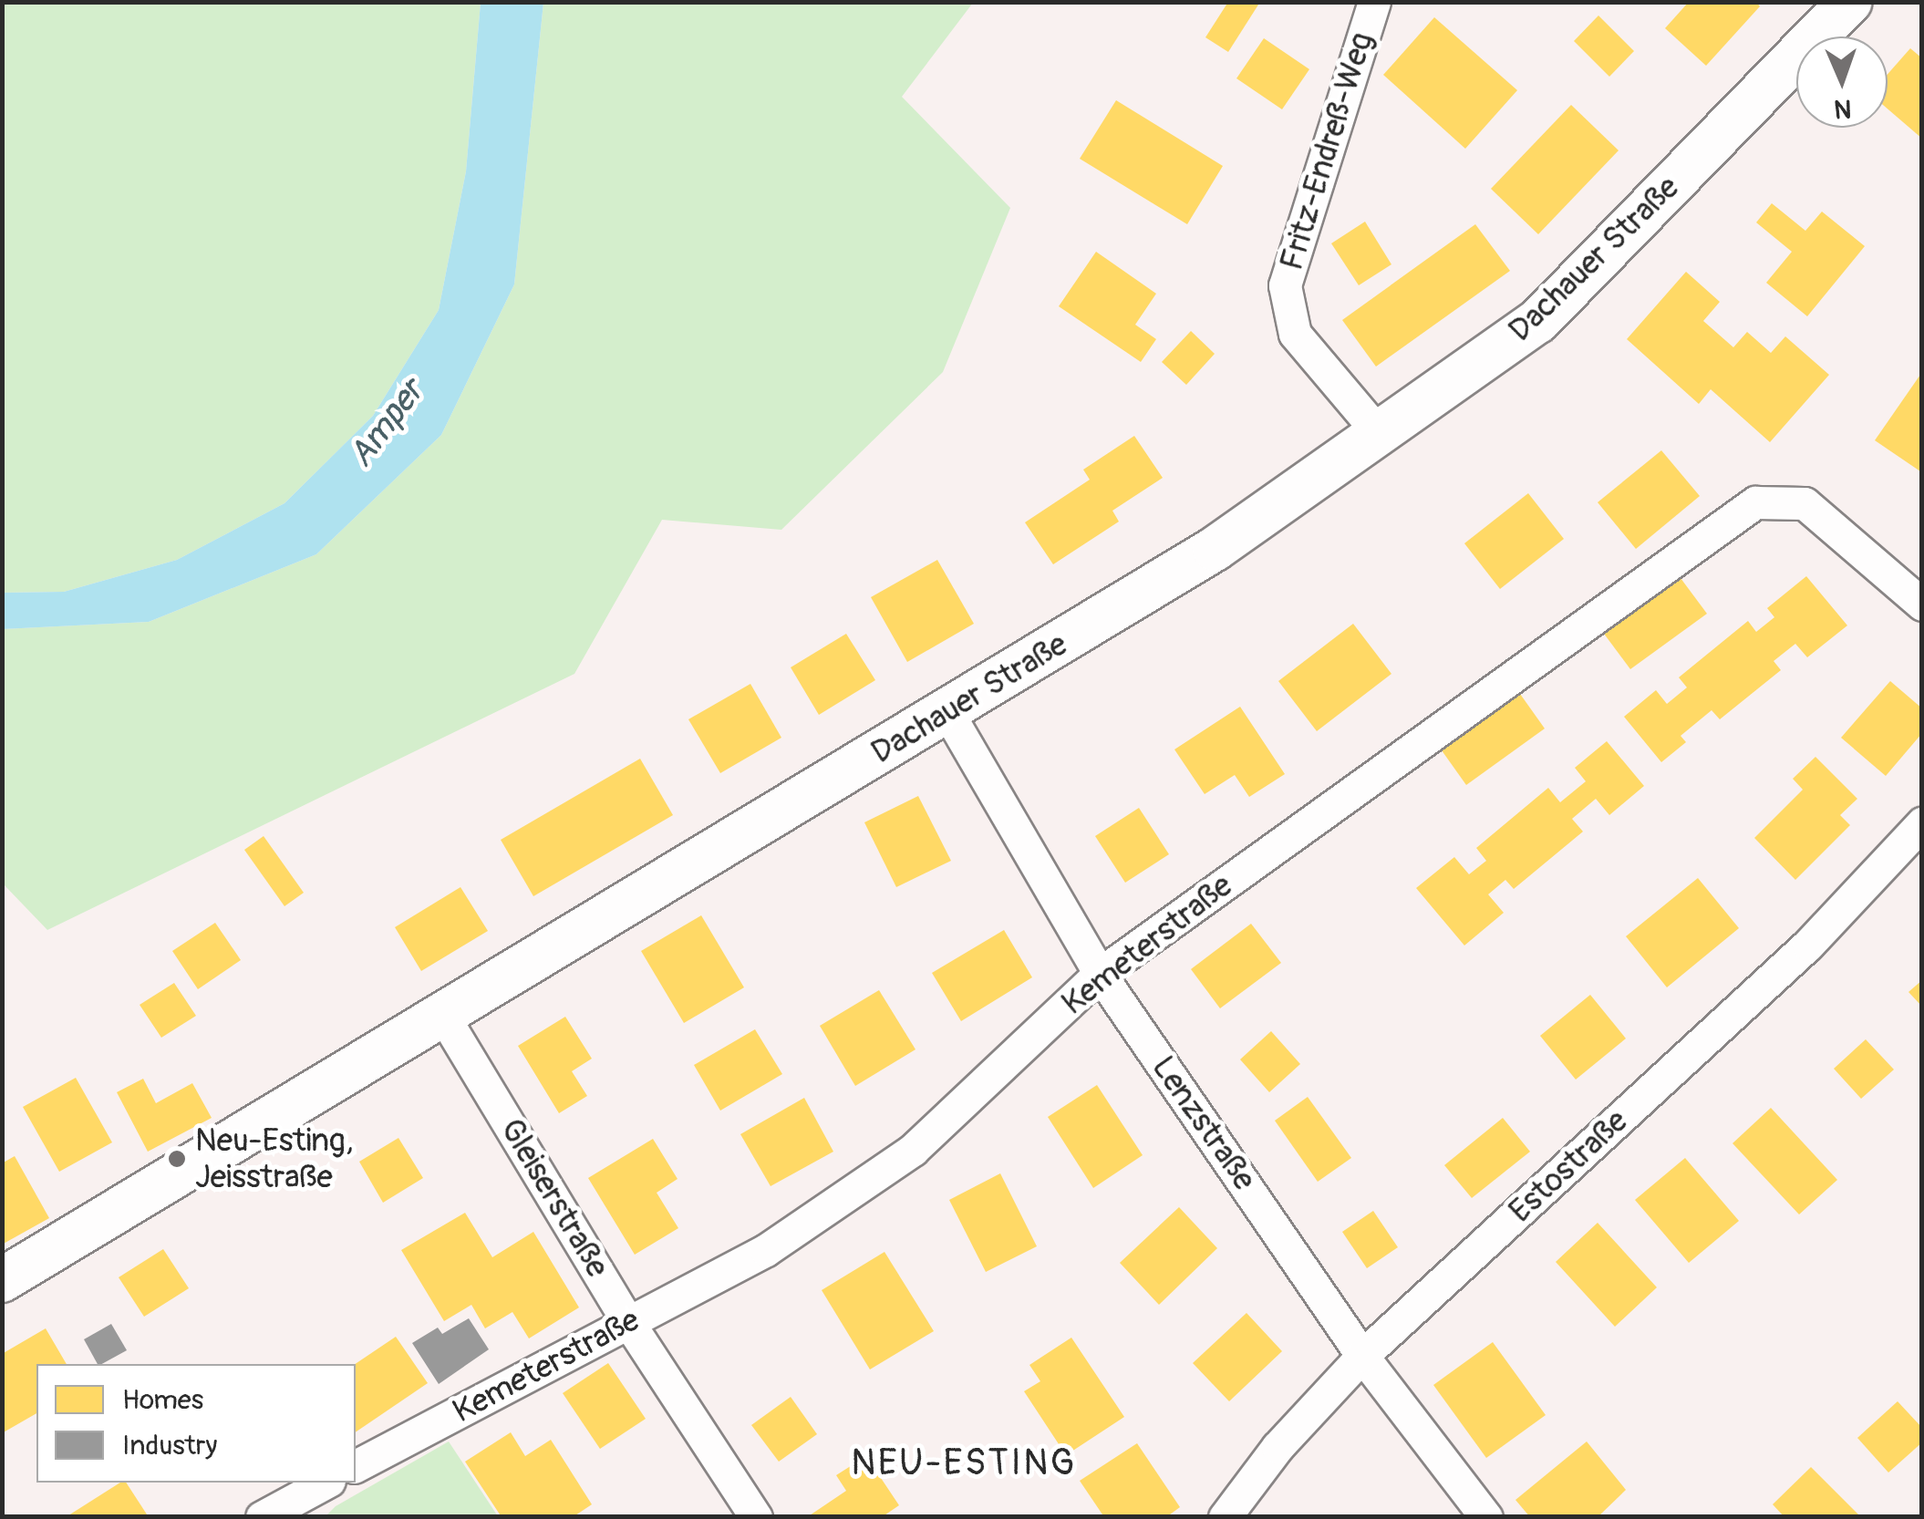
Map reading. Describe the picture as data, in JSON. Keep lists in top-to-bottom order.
{
  "streets": {
    "street": [
      "Fritz-Endreß-Weg",
      "Dachauer Straße",
      "Kemeterstraße",
      "Lenzstraße",
      "Estostraße",
      "Gleiserstraße"
    ]
  },
  "crossings": [
    ["Fritz-Endreß-Weg", "Dachauer Straße"],
    ["Dachauer Straße", "Lenzstraße"],
    ["Dachauer Straße", "Gleiserstraße"],
    ["Kemeterstraße", "Lenzstraße"],
    ["Kemeterstraße", "Gleiserstraße"],
    ["Lenzstraße", "Estostraße"]
  ],
  "districts": ["NEU-ESTING"],
  "water": ["Amper"],
  "places": ["Neu-Esting, Jeisstraße"],
  "legend": ["Homes", "Industry"],
  "north": "bottom"
}
